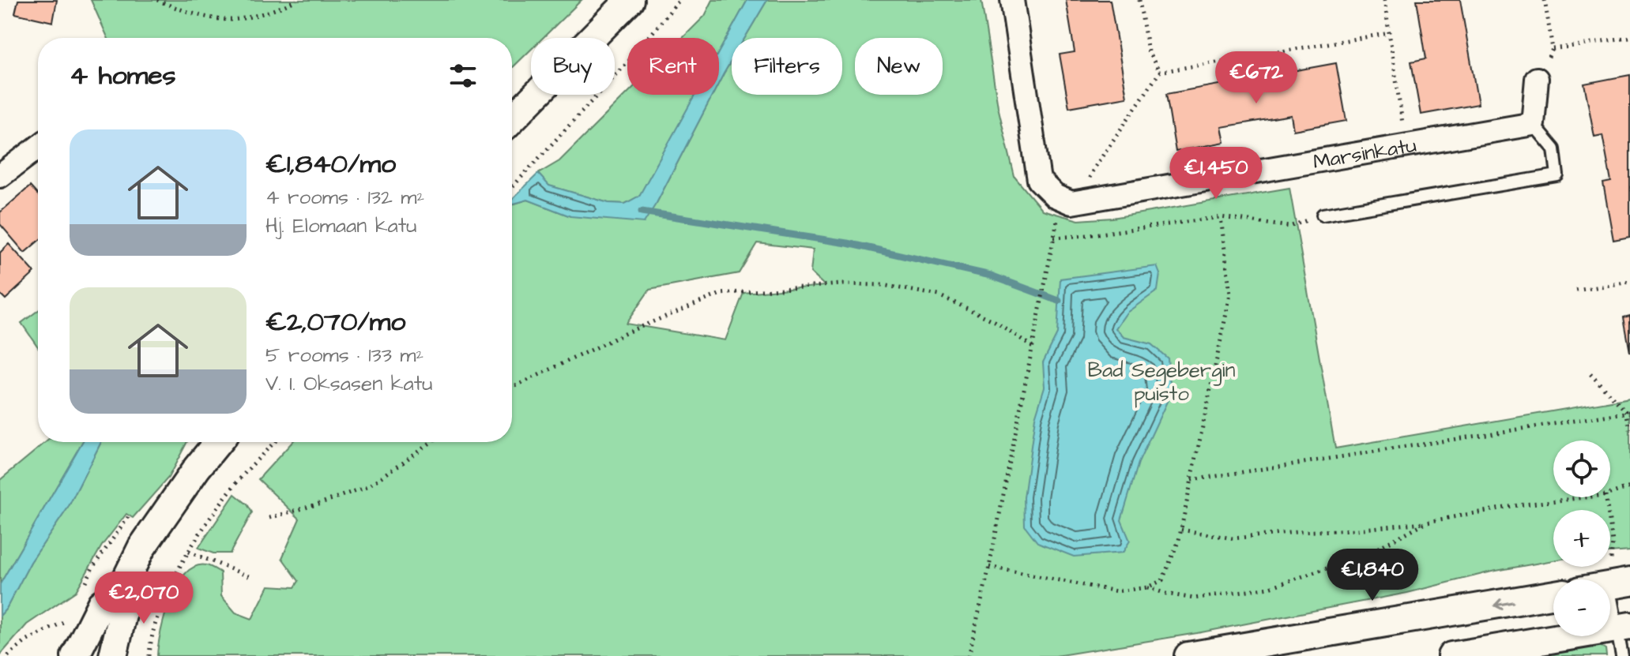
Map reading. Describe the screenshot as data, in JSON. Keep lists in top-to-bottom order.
{
  "streets": {
    "street": ["Marsinkatu"]
  },
  "parks": ["Bad Segebergin puisto"],
  "page": {
    "chip": [
      "Buy",
      "Rent",
      "Filters",
      "New"
    ],
    "heading": "4 homes",
    "price": [
      "€672",
      "€1,450",
      "€1,840",
      "€2,070"
    ],
    "list": [
      {
        "name": "€1,840/mo",
        "note": "4 rooms · 132 m² · Hj. Elomaan katu"
      },
      {
        "name": "€2,070/mo",
        "note": "5 rooms · 133 m² · V. I. Oksasen katu"
      }
    ],
    "map_buttons": ["+", "−"]
  }
}
